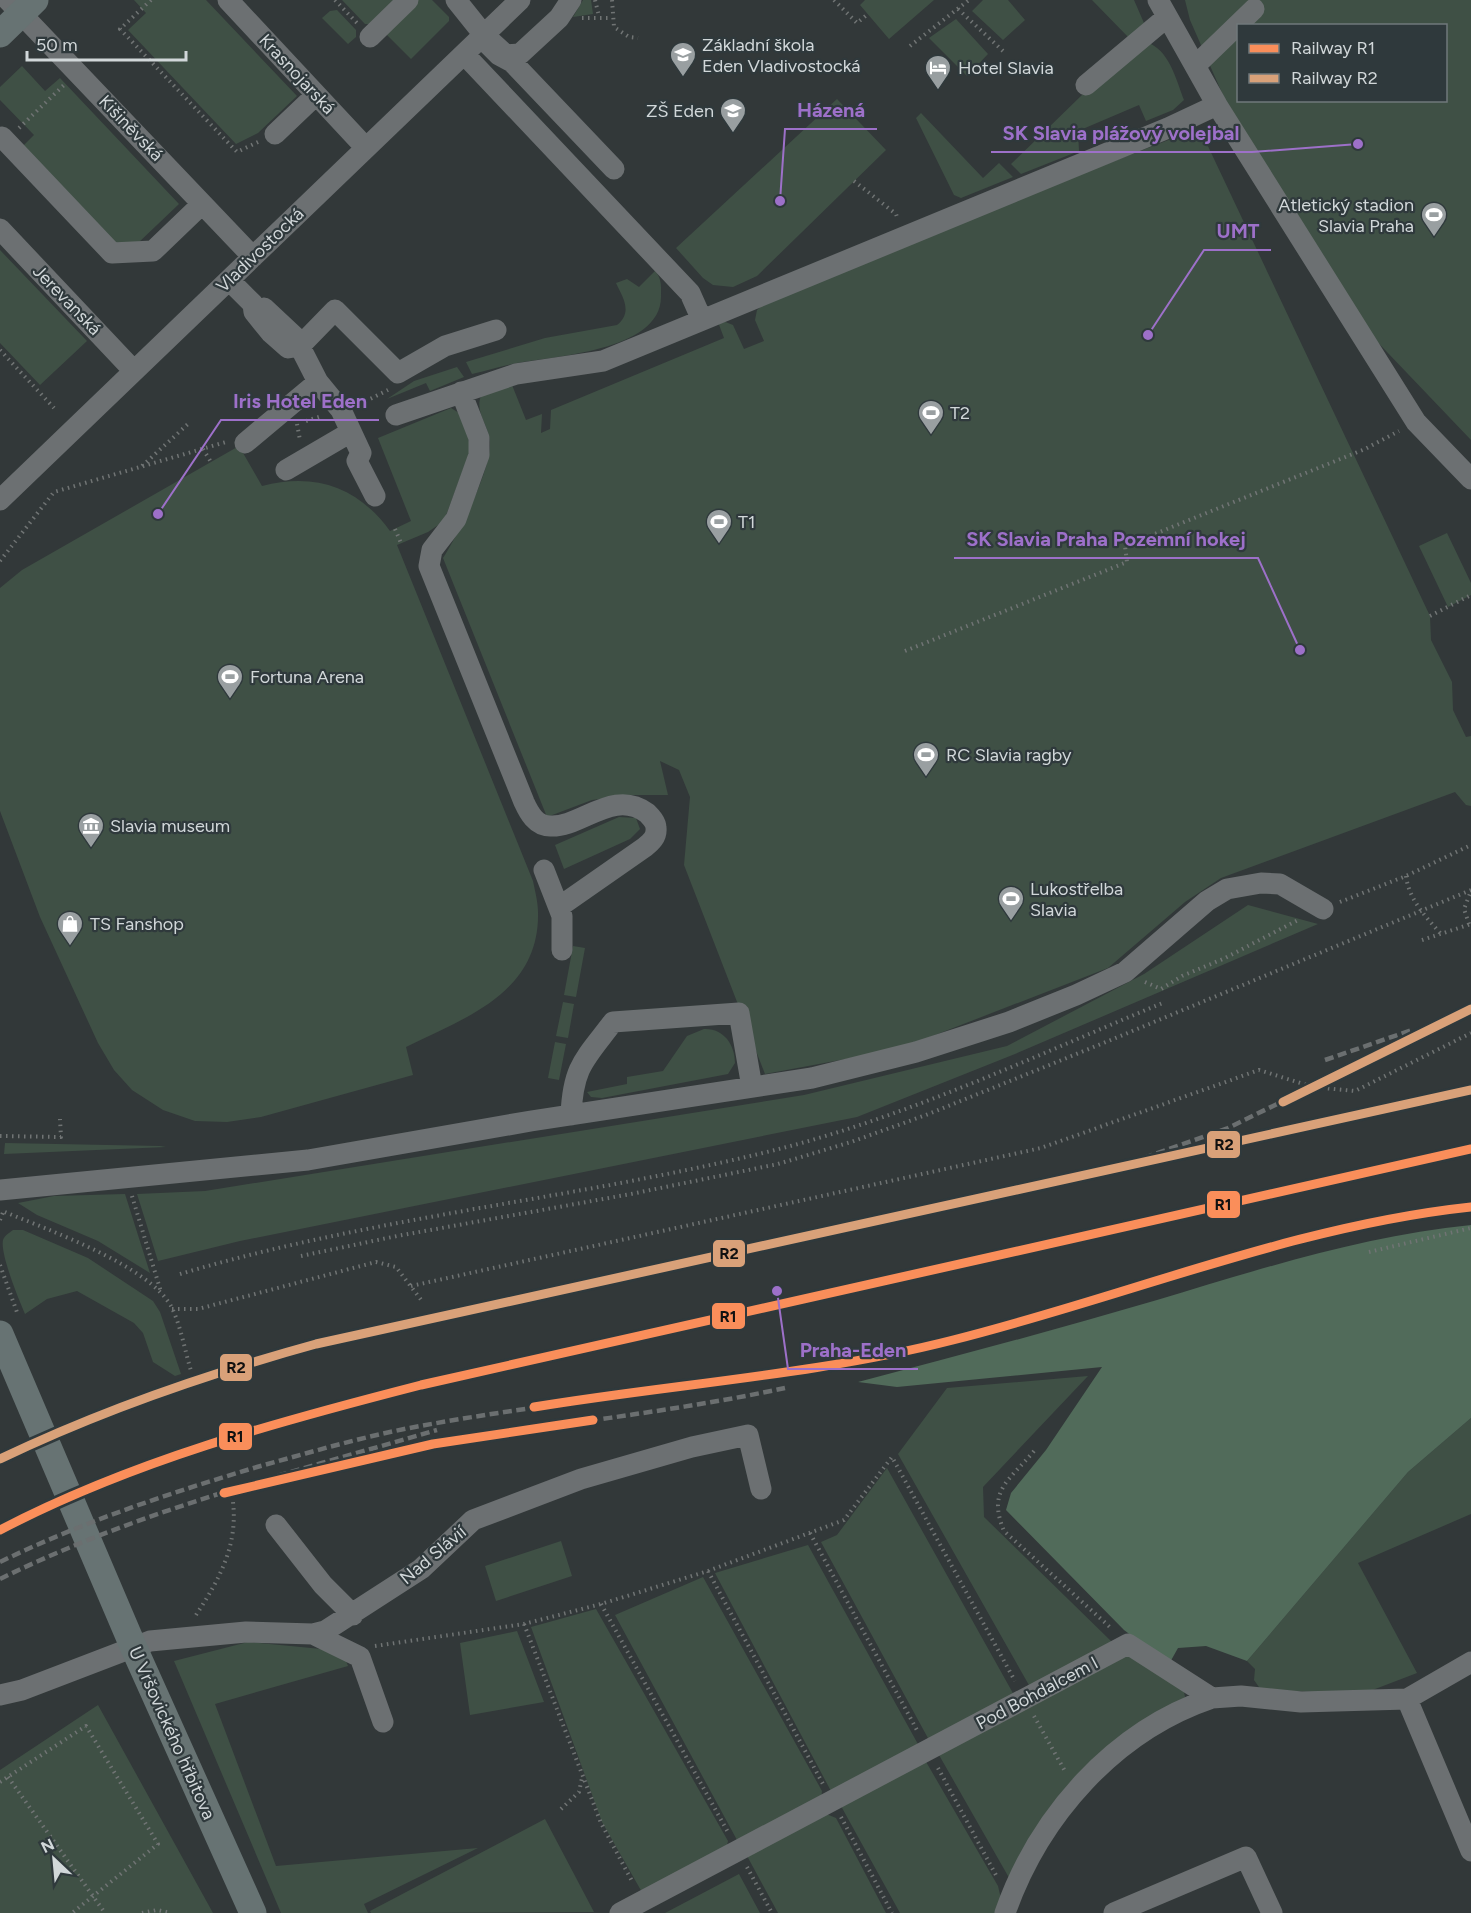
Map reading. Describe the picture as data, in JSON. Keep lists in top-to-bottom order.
{
  "streets": {
    "main road": ["U Vršovického hřbitova"],
    "street": [
      "Krasnojarská",
      "Kišiněvská",
      "Vladivostocká",
      "Jerevanská",
      "Nad Slávií",
      "Pod Bohdalcem I"
    ]
  },
  "crossings": [
    ["Krasnojarská", "Vladivostocká"],
    ["Kišiněvská", "Vladivostocká"],
    ["Vladivostocká", "Jerevanská"],
    ["Nad Slávií", "U Vršovického hřbitova"]
  ],
  "places": {
    "school or university": ["Základní škola Eden Vladivostocká", "ZŠ Eden"],
    "hotel": ["Hotel Slavia"],
    "other": [
      "SK Slavia plážový volejbal",
      "Házená",
      "UMT",
      "Iris Hotel Eden",
      "SK Slavia Praha Pozemní hokej",
      "Praha-Eden"
    ],
    "sports": [
      "Atletický stadion Slavia Praha",
      "T2",
      "T1",
      "Fortuna Arena",
      "RC Slavia ragby",
      "Lukostřelba Slavia"
    ],
    "museum": ["Slavia museum"],
    "shop": ["TS Fanshop"]
  },
  "lines": ["rail line R2", "rail line R1"],
  "legend": ["Railway R1", "Railway R2"],
  "scale_bar": "50 m",
  "north": "top left"
}
